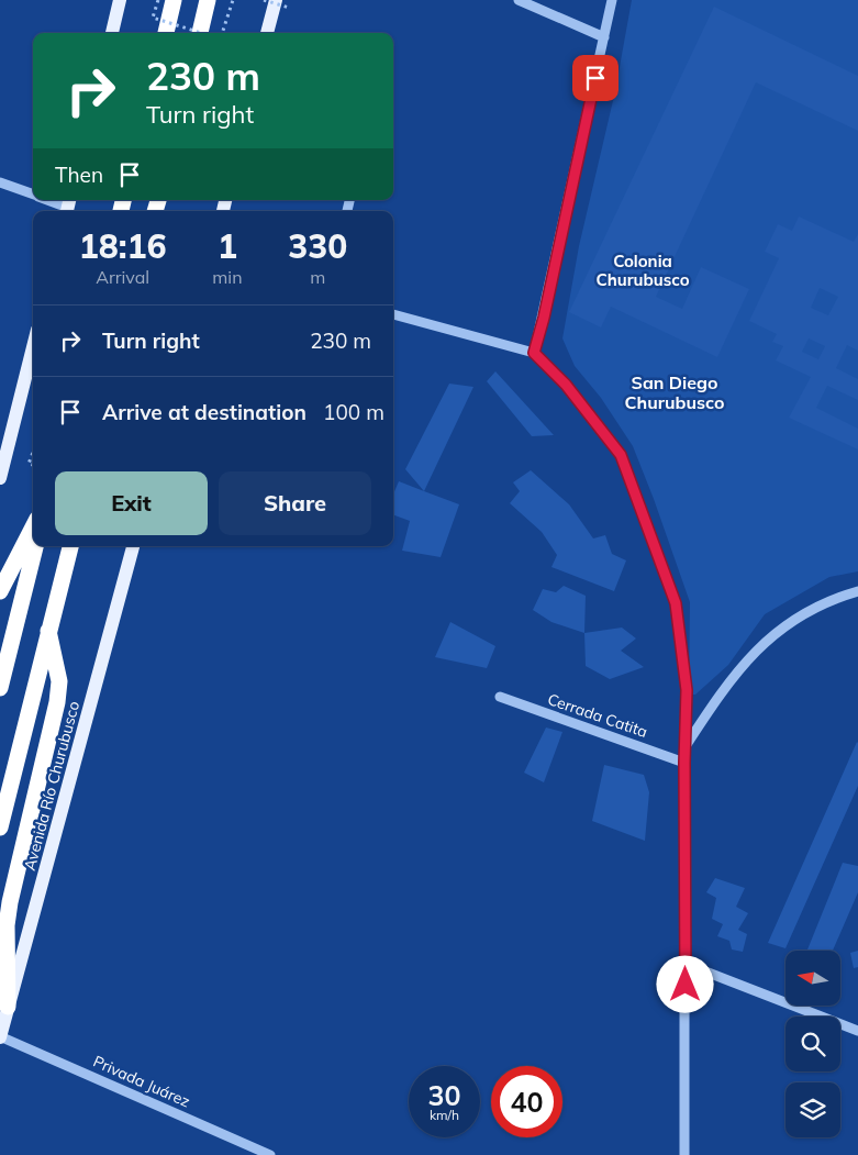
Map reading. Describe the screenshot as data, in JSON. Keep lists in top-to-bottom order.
{
  "streets": {
    "main road": ["Avenida Río Churubusco"],
    "street": ["Cerrada Catita", "Privada Juárez"]
  },
  "crossings": [
    ["Avenida Río Churubusco", "Privada Juárez"]
  ],
  "districts": ["Colonia Churubusco", "San Diego Churubusco"],
  "north": "left",
  "page": {
    "turn": ["230 m", "Turn right"],
    "then": "Then",
    "eta": [
      "18:16",
      "Arrival",
      "1",
      "min",
      "330",
      "m"
    ],
    "list": [
      {
        "name": "Turn right",
        "value": "230 m"
      },
      {
        "name": "Arrive at destination",
        "value": "100 m"
      }
    ],
    "buttons": ["Exit", "Share"],
    "speed": "30 km/h",
    "limit": "40"
  }
}
